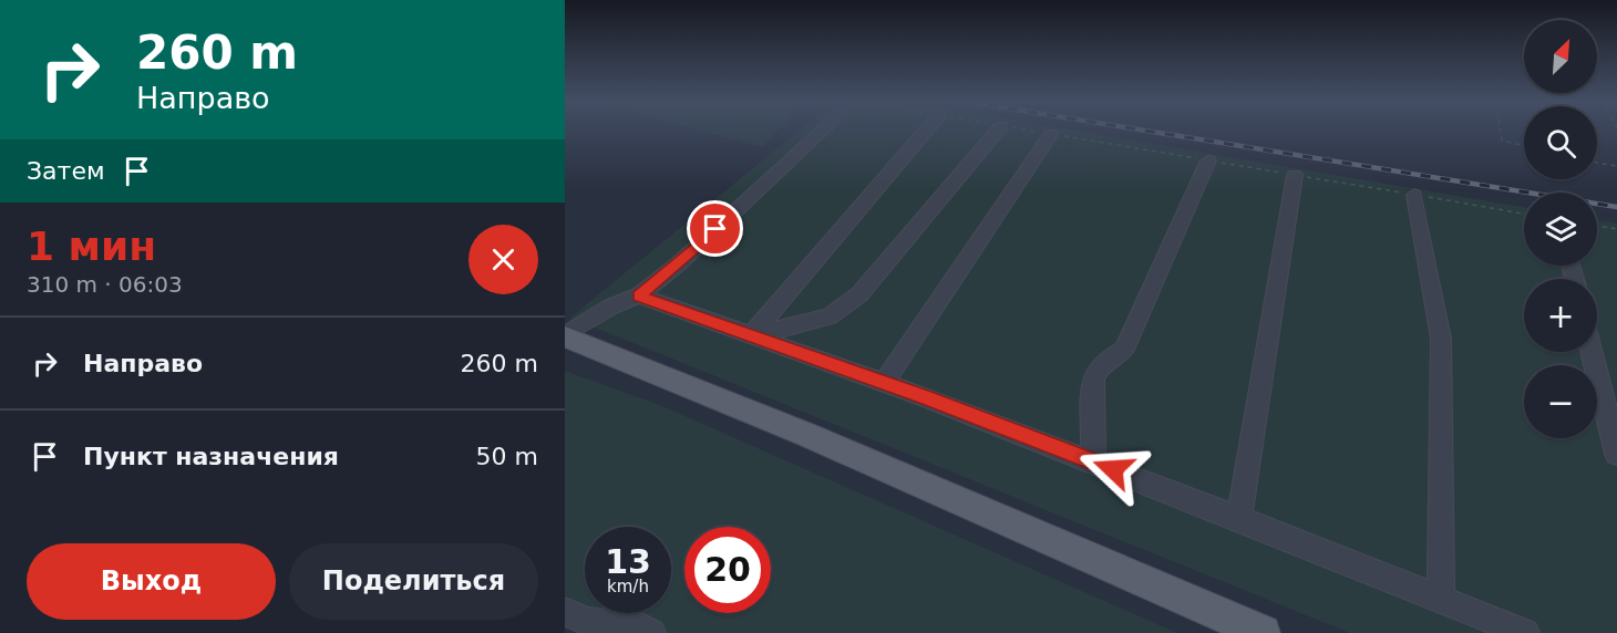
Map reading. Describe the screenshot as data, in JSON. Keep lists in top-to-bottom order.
{
  "north": "top right",
  "page": {
    "turn": ["260 m", "Направо"],
    "map_buttons": ["+", "−"],
    "then": "Затем",
    "heading": ["1 мин", "310 m · 06:03"],
    "list": [
      {
        "name": "Направо",
        "value": "260 m"
      },
      {
        "name": "Пункт назначения",
        "value": "50 m"
      }
    ],
    "speed": "13 km/h",
    "limit": "20",
    "buttons": ["Выход", "Поделиться"]
  }
}
